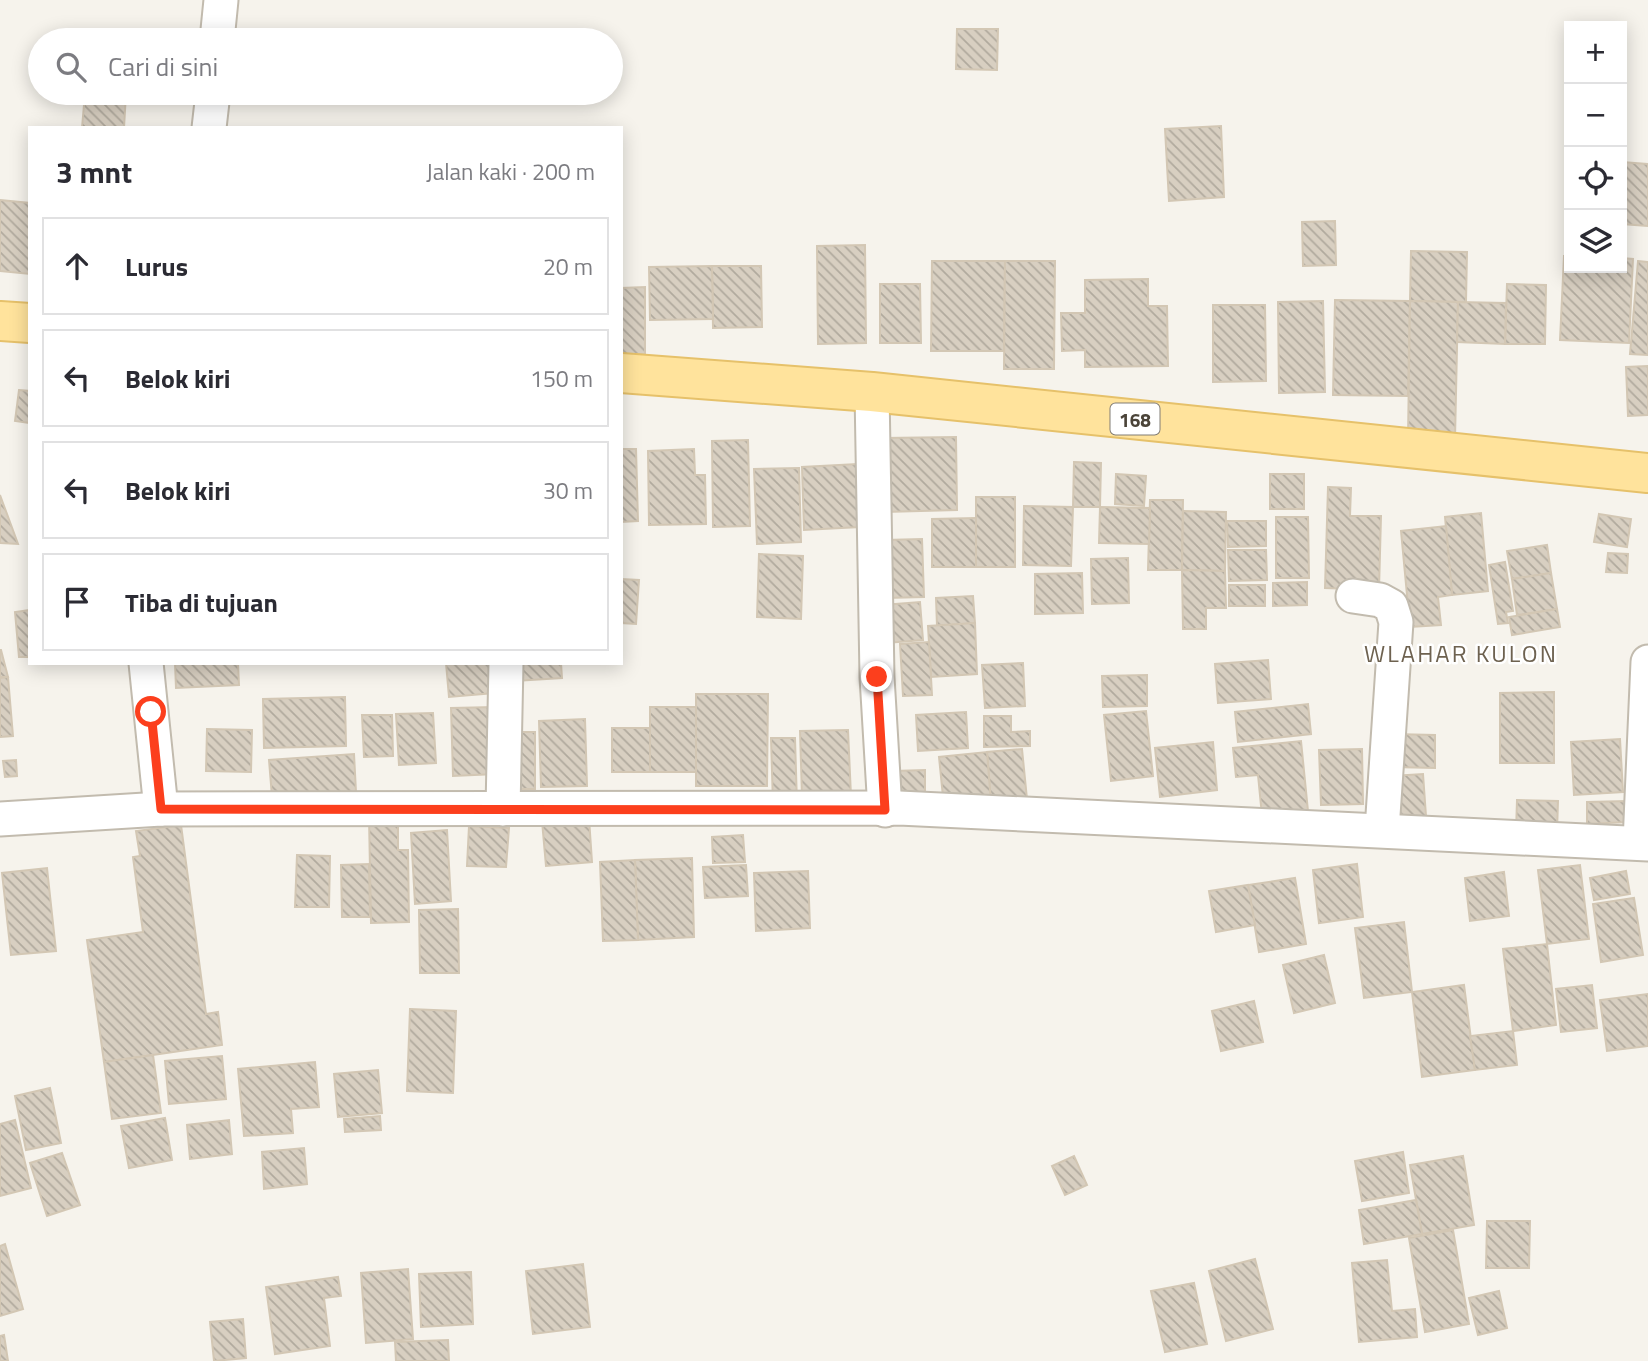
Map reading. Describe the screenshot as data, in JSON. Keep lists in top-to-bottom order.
{
  "streets": {
    "main road": ["168"]
  },
  "districts": ["WLAHAR KULON"],
  "page": {
    "map_buttons": ["+", "−"],
    "search": "Cari di sini",
    "heading": ["3 mnt", "Jalan kaki · 200 m"],
    "list": [
      ["Lurus", "20 m"],
      ["Belok kiri", "150 m"],
      ["Belok kiri", "30 m"],
      "Tiba di tujuan"
    ]
  }
}
